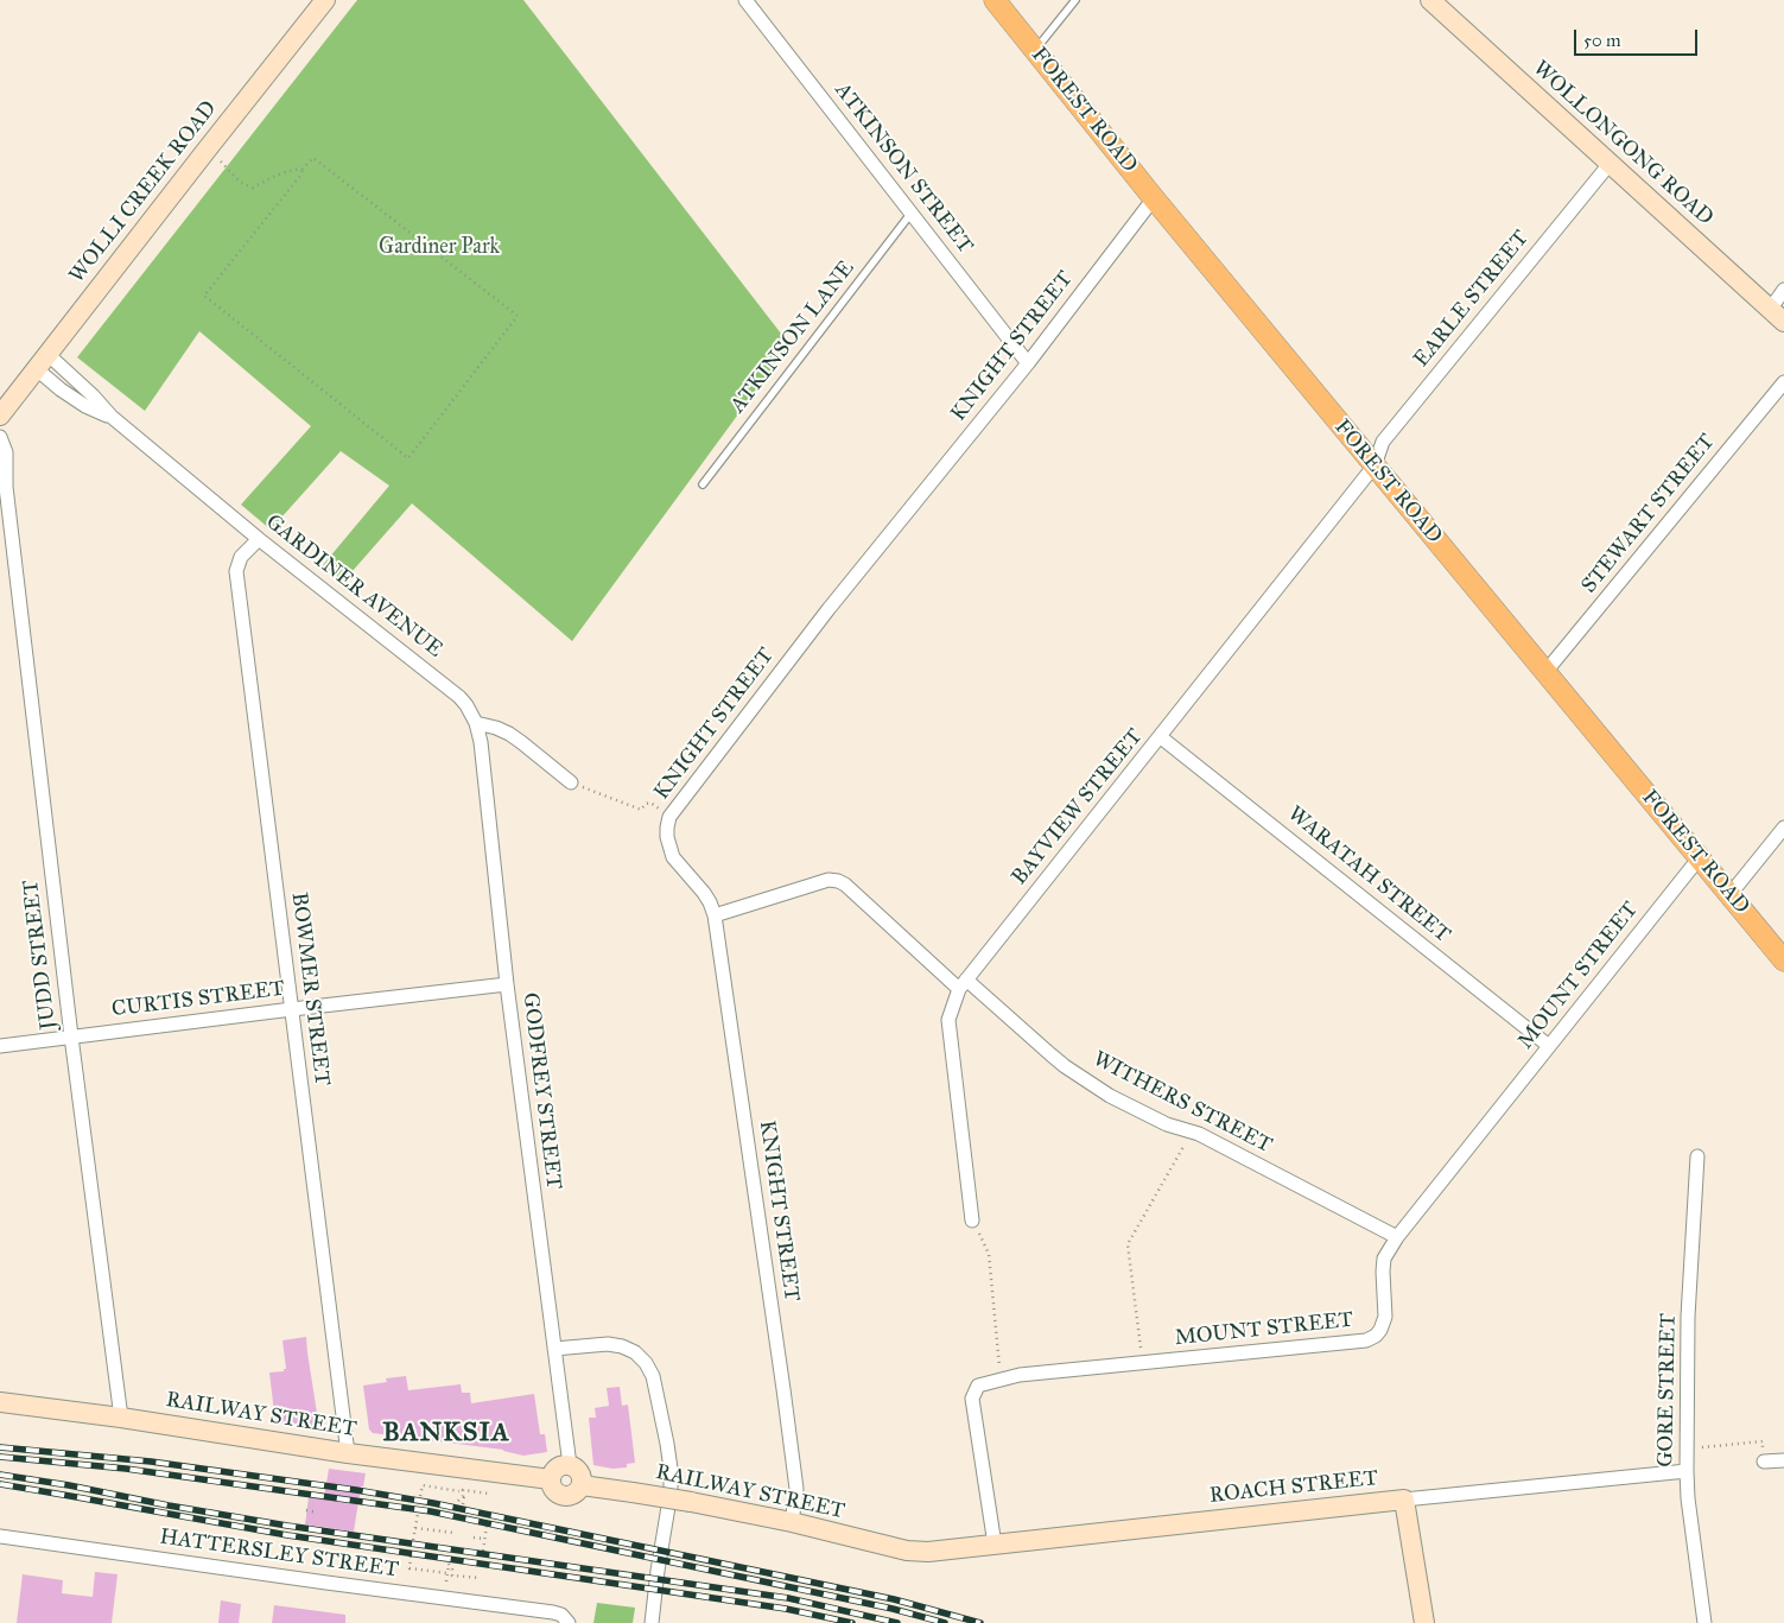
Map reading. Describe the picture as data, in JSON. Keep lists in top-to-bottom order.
{
  "streets": {
    "main road": ["FOREST ROAD"],
    "street": [
      "WOLLONGONG ROAD",
      "ATKINSON STREET",
      "WOLLI CREEK ROAD",
      "EARLE STREET",
      "KNIGHT STREET",
      "STEWART STREET",
      "GARDINER AVENUE",
      "BAYVIEW STREET",
      "WARATAH STREET",
      "JUDD STREET",
      "MOUNT STREET",
      "BOWMER STREET",
      "CURTIS STREET",
      "GODFREY STREET",
      "WITHERS STREET",
      "GORE STREET",
      "RAILWAY STREET",
      "ROACH STREET",
      "HATTERSLEY STREET"
    ],
    "lane": ["ATKINSON LANE"]
  },
  "crossings": [
    ["FOREST ROAD", "EARLE STREET"],
    ["FOREST ROAD", "KNIGHT STREET"],
    ["FOREST ROAD", "STEWART STREET"],
    ["FOREST ROAD", "BAYVIEW STREET"],
    ["FOREST ROAD", "MOUNT STREET"],
    ["WOLLONGONG ROAD", "EARLE STREET"],
    ["ATKINSON STREET", "ATKINSON LANE"],
    ["ATKINSON STREET", "KNIGHT STREET"],
    ["WOLLI CREEK ROAD", "GARDINER AVENUE"],
    ["EARLE STREET", "BAYVIEW STREET"],
    ["KNIGHT STREET", "WITHERS STREET"],
    ["KNIGHT STREET", "RAILWAY STREET"],
    ["GARDINER AVENUE", "BOWMER STREET"],
    ["GARDINER AVENUE", "GODFREY STREET"],
    ["BAYVIEW STREET", "WARATAH STREET"],
    ["BAYVIEW STREET", "WITHERS STREET"],
    ["WARATAH STREET", "MOUNT STREET"],
    ["JUDD STREET", "CURTIS STREET"],
    ["JUDD STREET", "RAILWAY STREET"],
    ["MOUNT STREET", "WITHERS STREET"],
    ["MOUNT STREET", "ROACH STREET"],
    ["BOWMER STREET", "CURTIS STREET"],
    ["BOWMER STREET", "RAILWAY STREET"],
    ["CURTIS STREET", "GODFREY STREET"],
    ["GODFREY STREET", "RAILWAY STREET"],
    ["GORE STREET", "ROACH STREET"],
    ["RAILWAY STREET", "ROACH STREET"]
  ],
  "districts": ["BANKSIA"],
  "parks": ["Gardiner Park"],
  "scale_bar": "50 m"
}
